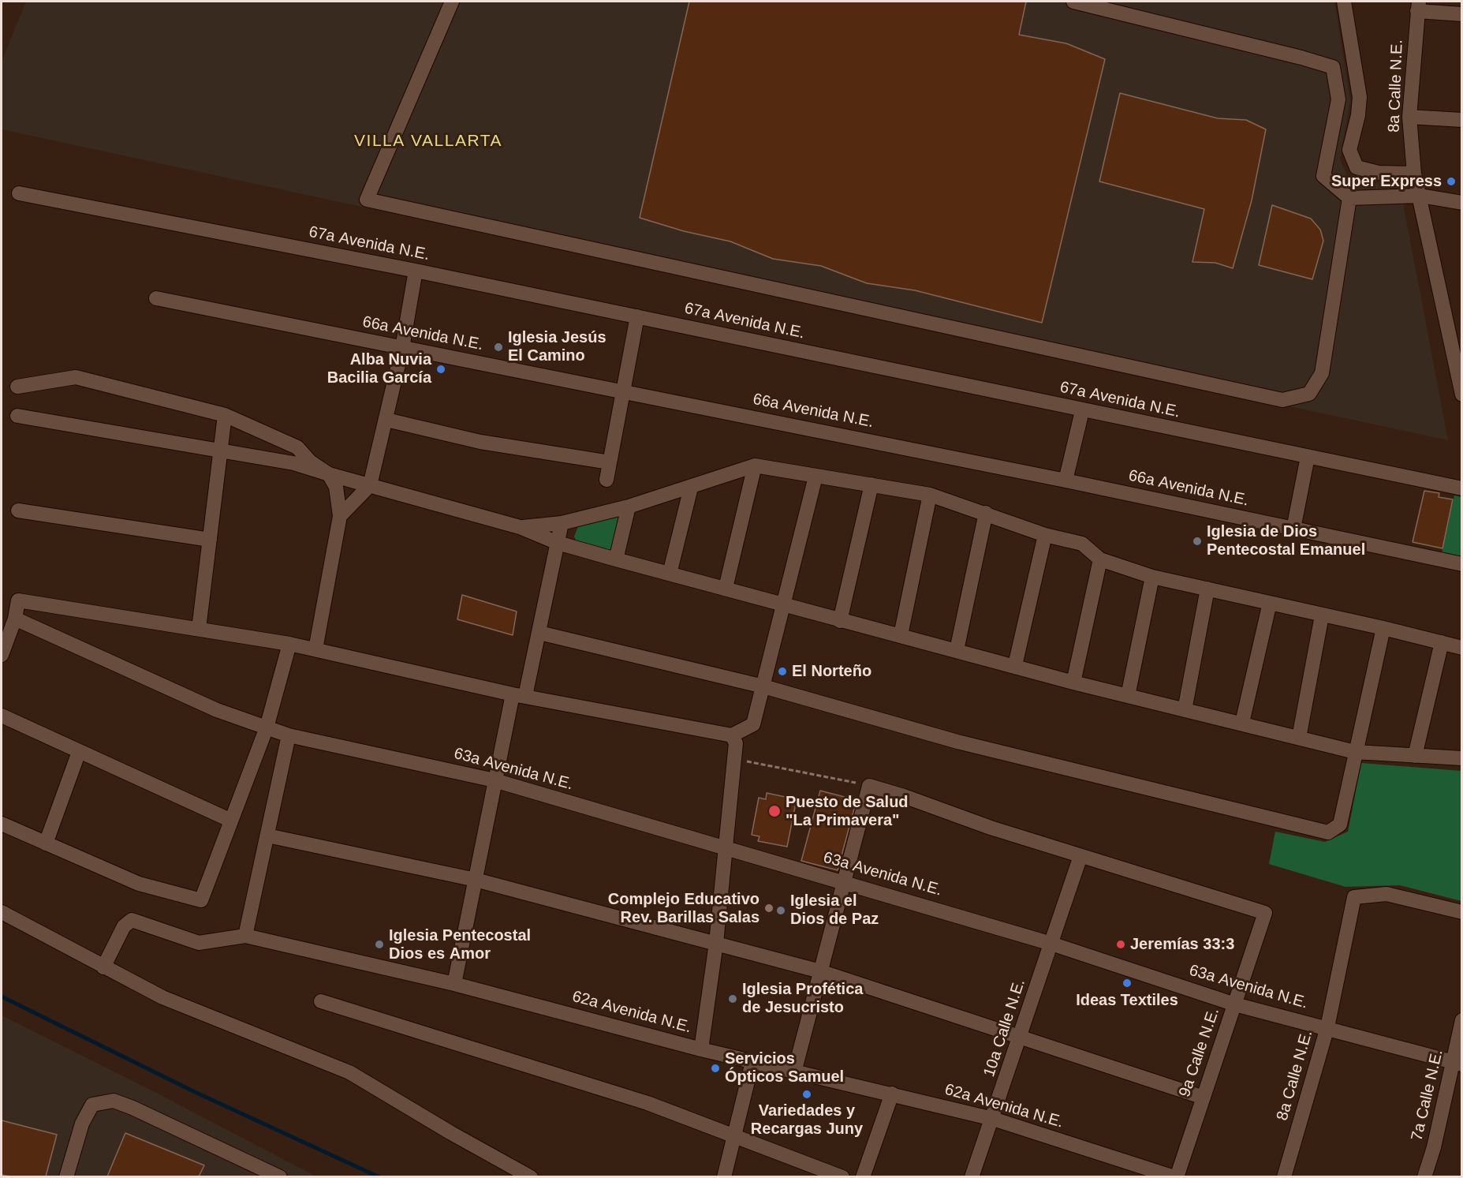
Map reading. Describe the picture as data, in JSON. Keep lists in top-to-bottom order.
{
  "streets": {
    "street": [
      "8a Calle N.E.",
      "67a Avenida N.E.",
      "66a Avenida N.E.",
      "63a Avenida N.E.",
      "62a Avenida N.E.",
      "10a Calle N.E.",
      "9a Calle N.E.",
      "7a Calle N.E."
    ]
  },
  "crossings": [
    ["8a Calle N.E.", "63a Avenida N.E."],
    ["63a Avenida N.E.", "10a Calle N.E."],
    ["63a Avenida N.E.", "9a Calle N.E."],
    ["63a Avenida N.E.", "7a Calle N.E."],
    ["62a Avenida N.E.", "10a Calle N.E."],
    ["62a Avenida N.E.", "9a Calle N.E."],
    ["10a Calle N.E.", "9a Calle N.E."]
  ],
  "districts": ["VILLA VALLARTA"],
  "places": [
    "Super Express",
    "Iglesia Jesús El Camino",
    "Alba Nuvia Bacilia García",
    "Iglesia de Dios Pentecostal Emanuel",
    "El Norteño",
    "Puesto de Salud \"La Primavera\"",
    "Complejo Educativo Rev. Barillas Salas",
    "Iglesia el Dios de Paz",
    "Iglesia Pentecostal Dios es Amor",
    "Jeremías 33:3",
    "Ideas Textiles",
    "Iglesia Profética de Jesucristo",
    "Servicios Ópticos Samuel",
    "Variedades y Recargas Juny"
  ]
}
